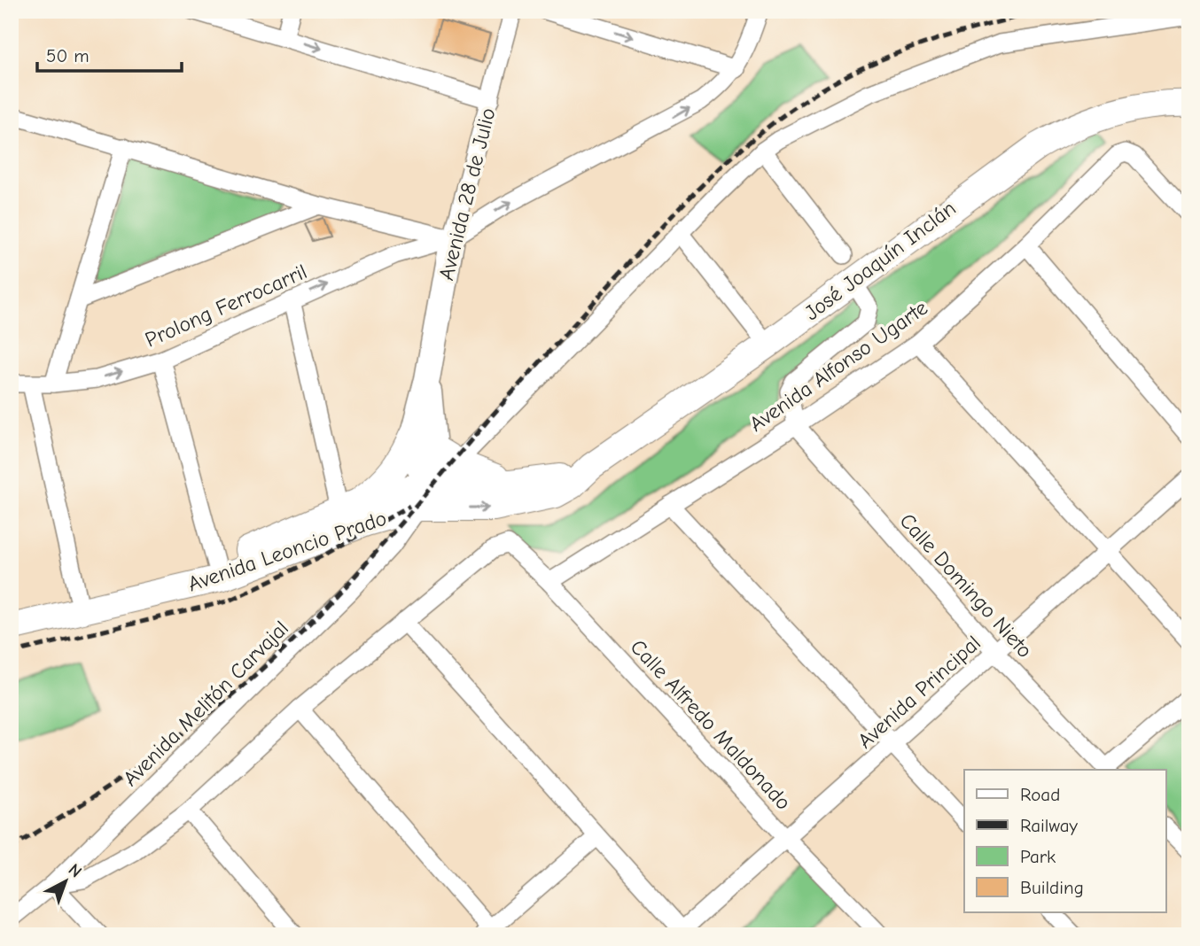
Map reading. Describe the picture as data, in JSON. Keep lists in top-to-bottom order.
{
  "streets": {
    "main road": ["José Joaquín Inclán", "Avenida Leoncio Prado"],
    "street": [
      "Avenida 28 de Julio",
      "Prolong Ferrocarril",
      "Avenida Alfonso Ugarte",
      "Calle Domingo Nieto",
      "Avenida Principal",
      "Avenida Melitón Carvajal",
      "Calle Alfredo Maldonado"
    ]
  },
  "crossings": [
    ["Avenida 28 de Julio", "José Joaquín Inclán"],
    ["Avenida 28 de Julio", "Prolong Ferrocarril"],
    ["Avenida 28 de Julio", "Avenida Leoncio Prado"],
    ["Avenida 28 de Julio", "Avenida Melitón Carvajal"],
    ["José Joaquín Inclán", "Avenida Leoncio Prado"],
    ["José Joaquín Inclán", "Avenida Melitón Carvajal"],
    ["Avenida Alfonso Ugarte", "Calle Domingo Nieto"],
    ["Avenida Alfonso Ugarte", "Calle Alfredo Maldonado"],
    ["Avenida Leoncio Prado", "Avenida Melitón Carvajal"],
    ["Calle Domingo Nieto", "Avenida Principal"],
    ["Avenida Principal", "Calle Alfredo Maldonado"]
  ],
  "legend": [
    "Road",
    "Railway",
    "Park",
    "Building"
  ],
  "scale_bar": "50 m",
  "north": "top right"
}
